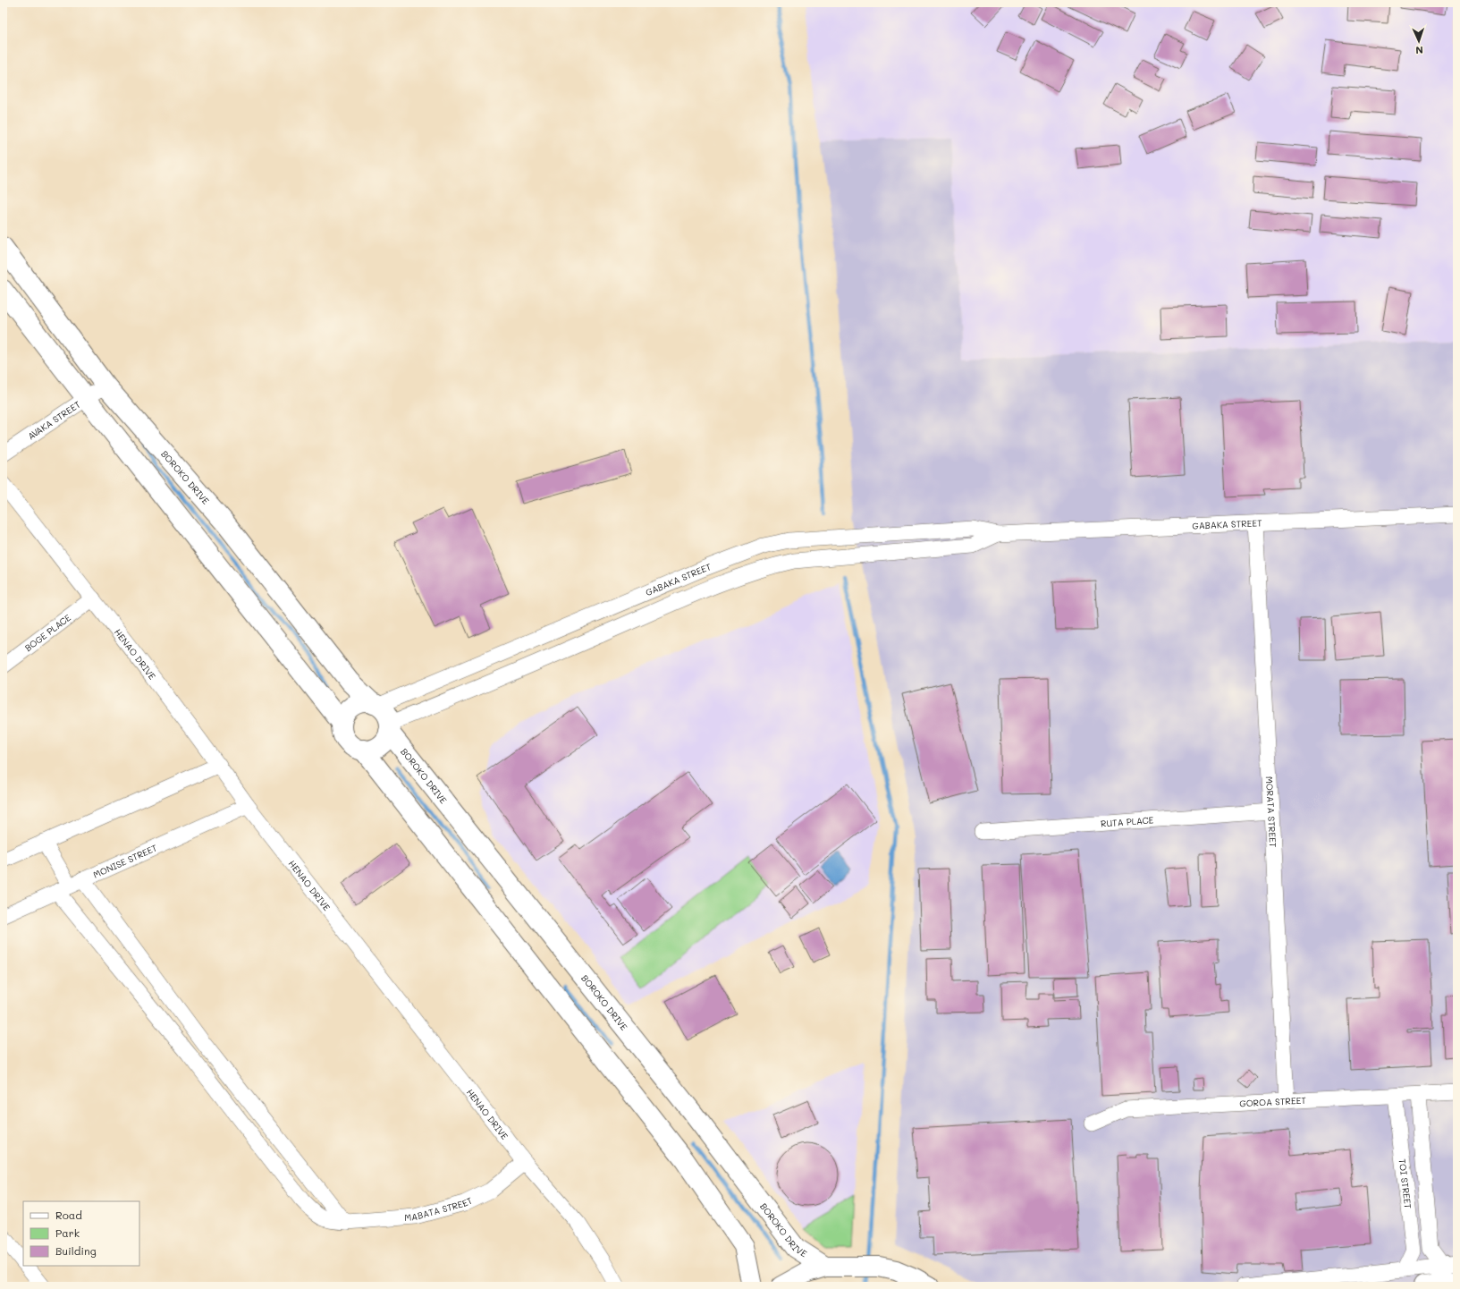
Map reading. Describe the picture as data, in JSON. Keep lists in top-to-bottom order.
{
  "streets": {
    "main road": ["BOROKO DRIVE"],
    "street": [
      "AVAKA STREET",
      "GABAKA STREET",
      "BOGE PLACE",
      "HENAO DRIVE",
      "MORATA STREET",
      "RUTA PLACE",
      "MONISE STREET",
      "GOROA STREET",
      "TOI STREET",
      "MABATA STREET"
    ]
  },
  "crossings": [
    ["AVAKA STREET", "BOROKO DRIVE"],
    ["BOROKO DRIVE", "GABAKA STREET"],
    ["GABAKA STREET", "MORATA STREET"],
    ["BOGE PLACE", "HENAO DRIVE"],
    ["HENAO DRIVE", "MONISE STREET"],
    ["HENAO DRIVE", "MABATA STREET"],
    ["MORATA STREET", "RUTA PLACE"],
    ["MORATA STREET", "GOROA STREET"],
    ["MONISE STREET", "MABATA STREET"],
    ["GOROA STREET", "TOI STREET"]
  ],
  "legend": ["Road", "Park", "Building"],
  "north": "bottom"
}
